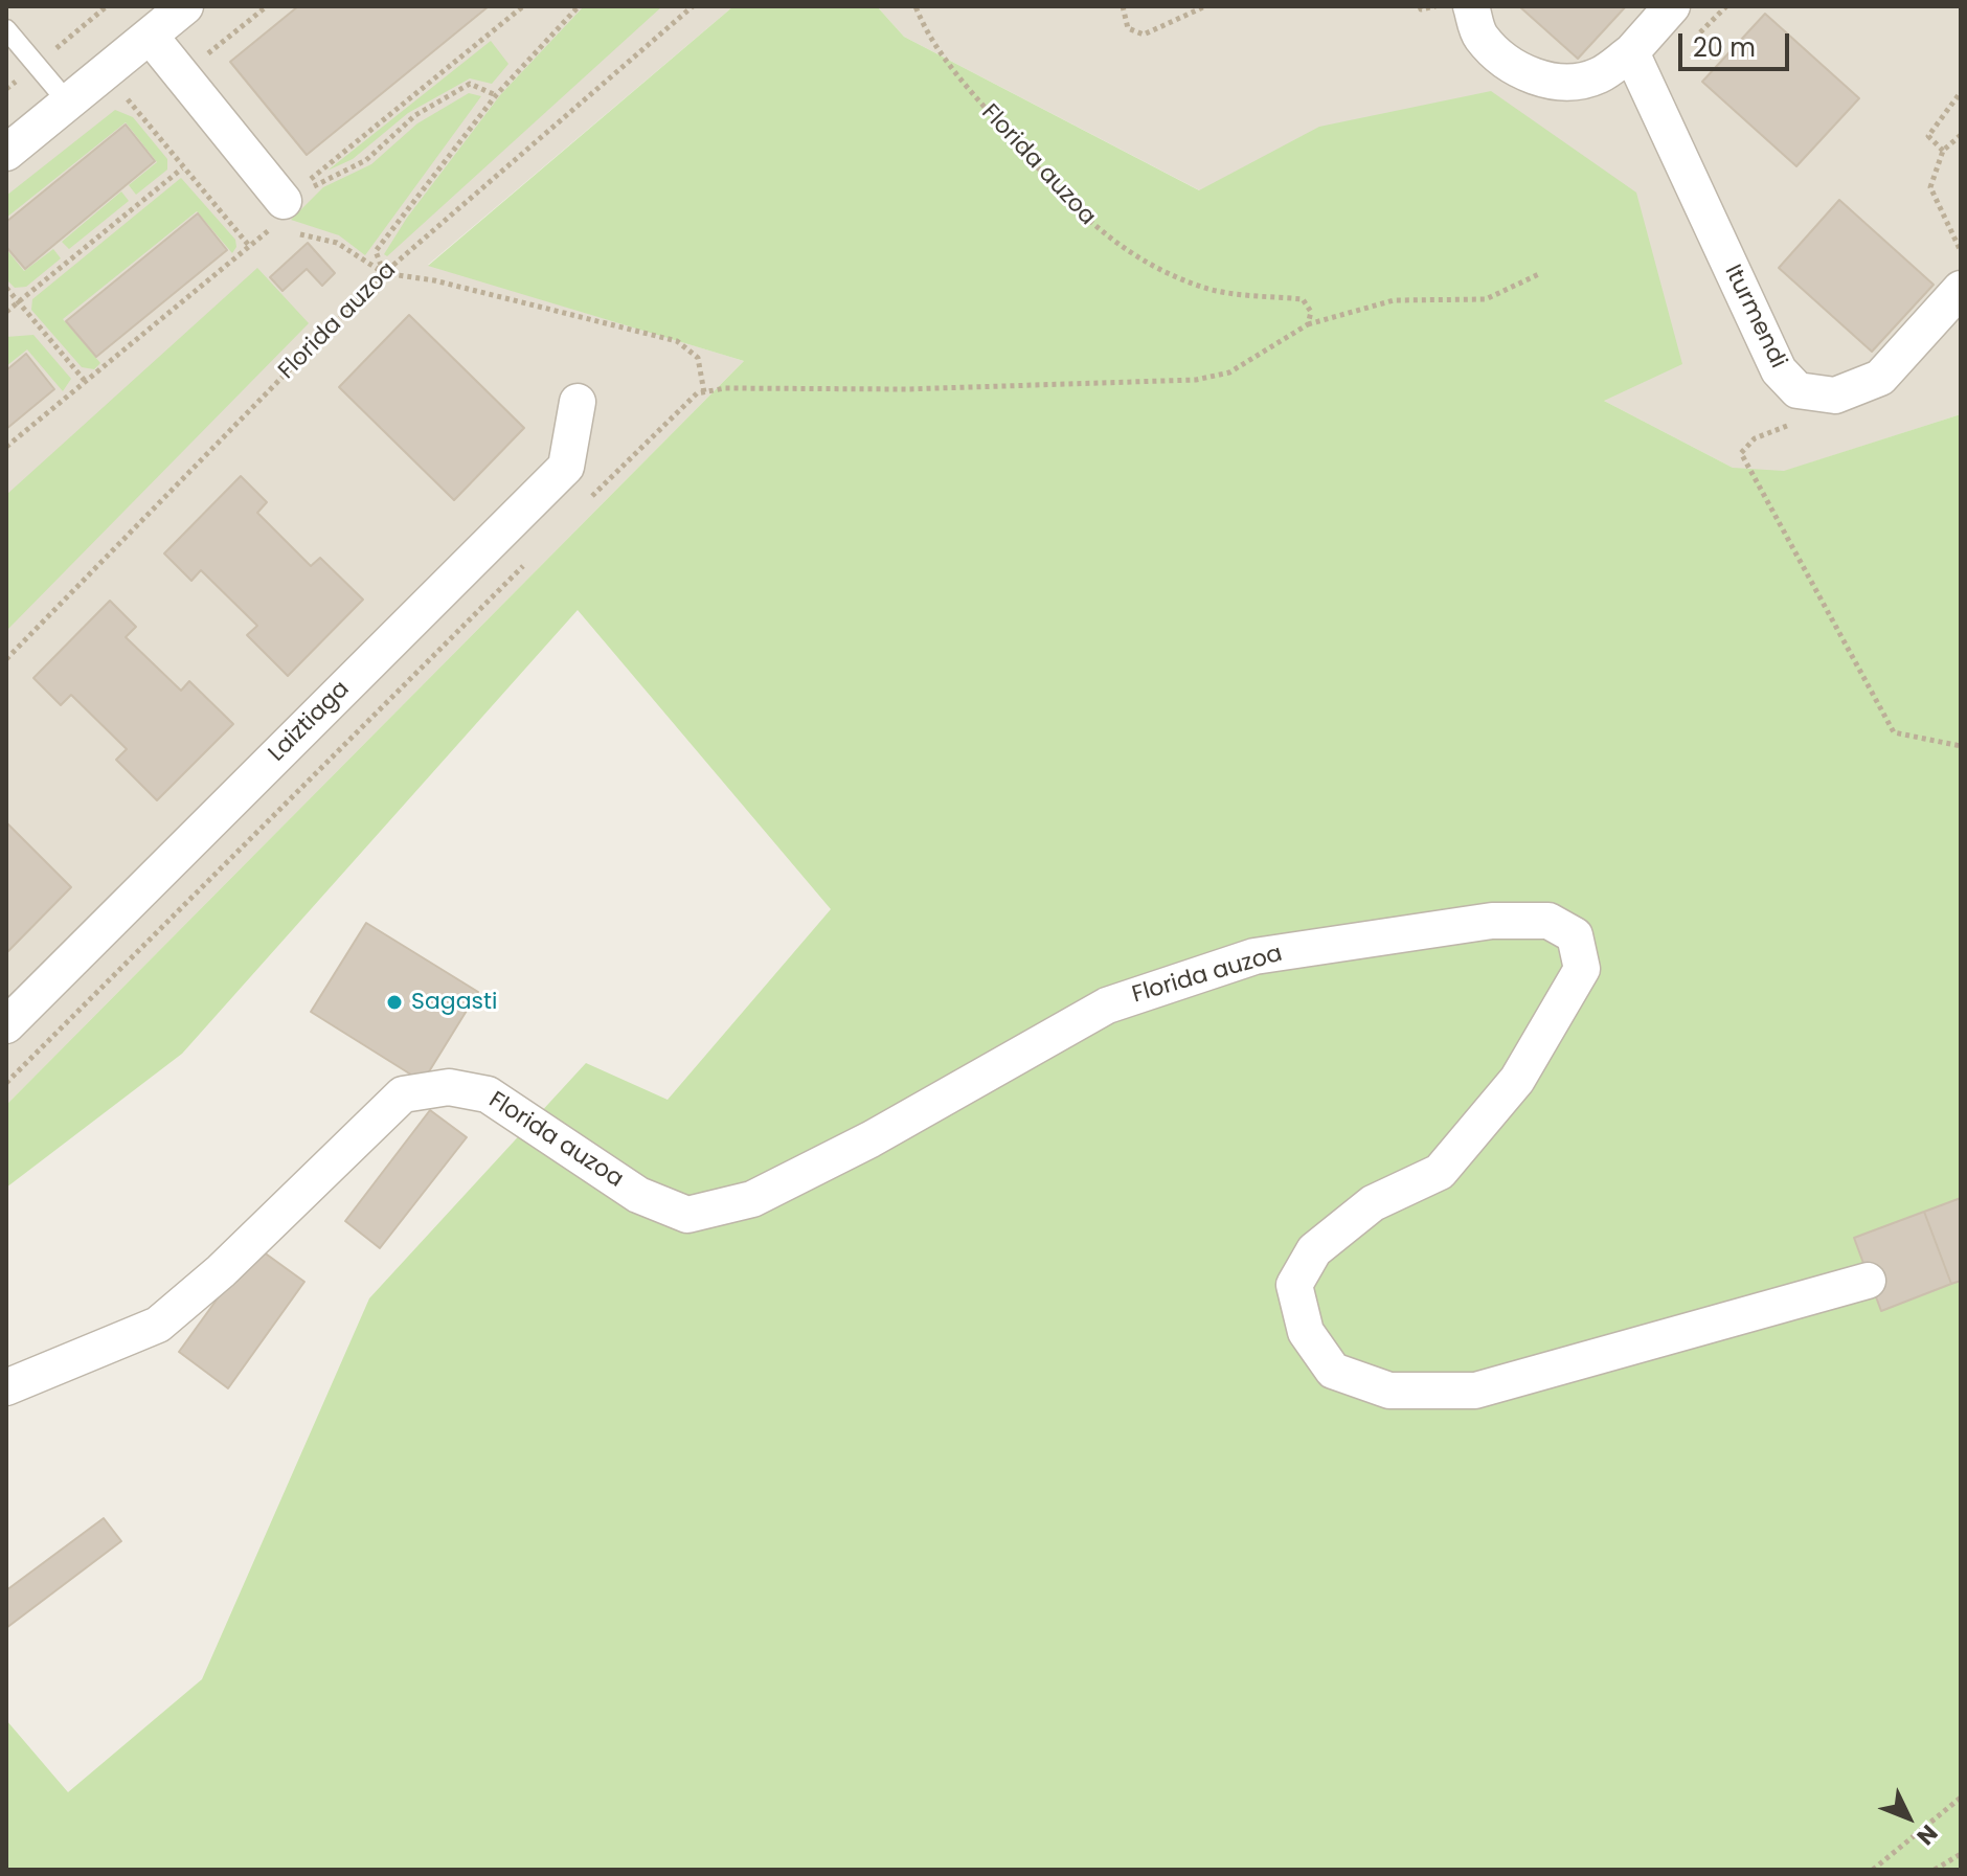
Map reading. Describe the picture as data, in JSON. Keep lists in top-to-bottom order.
{
  "streets": {
    "street": ["Florida auzoa", "Iturmendi", "Laiztiaga"]
  },
  "places": ["Sagasti"],
  "scale_bar": "20 m",
  "north": "bottom right"
}
